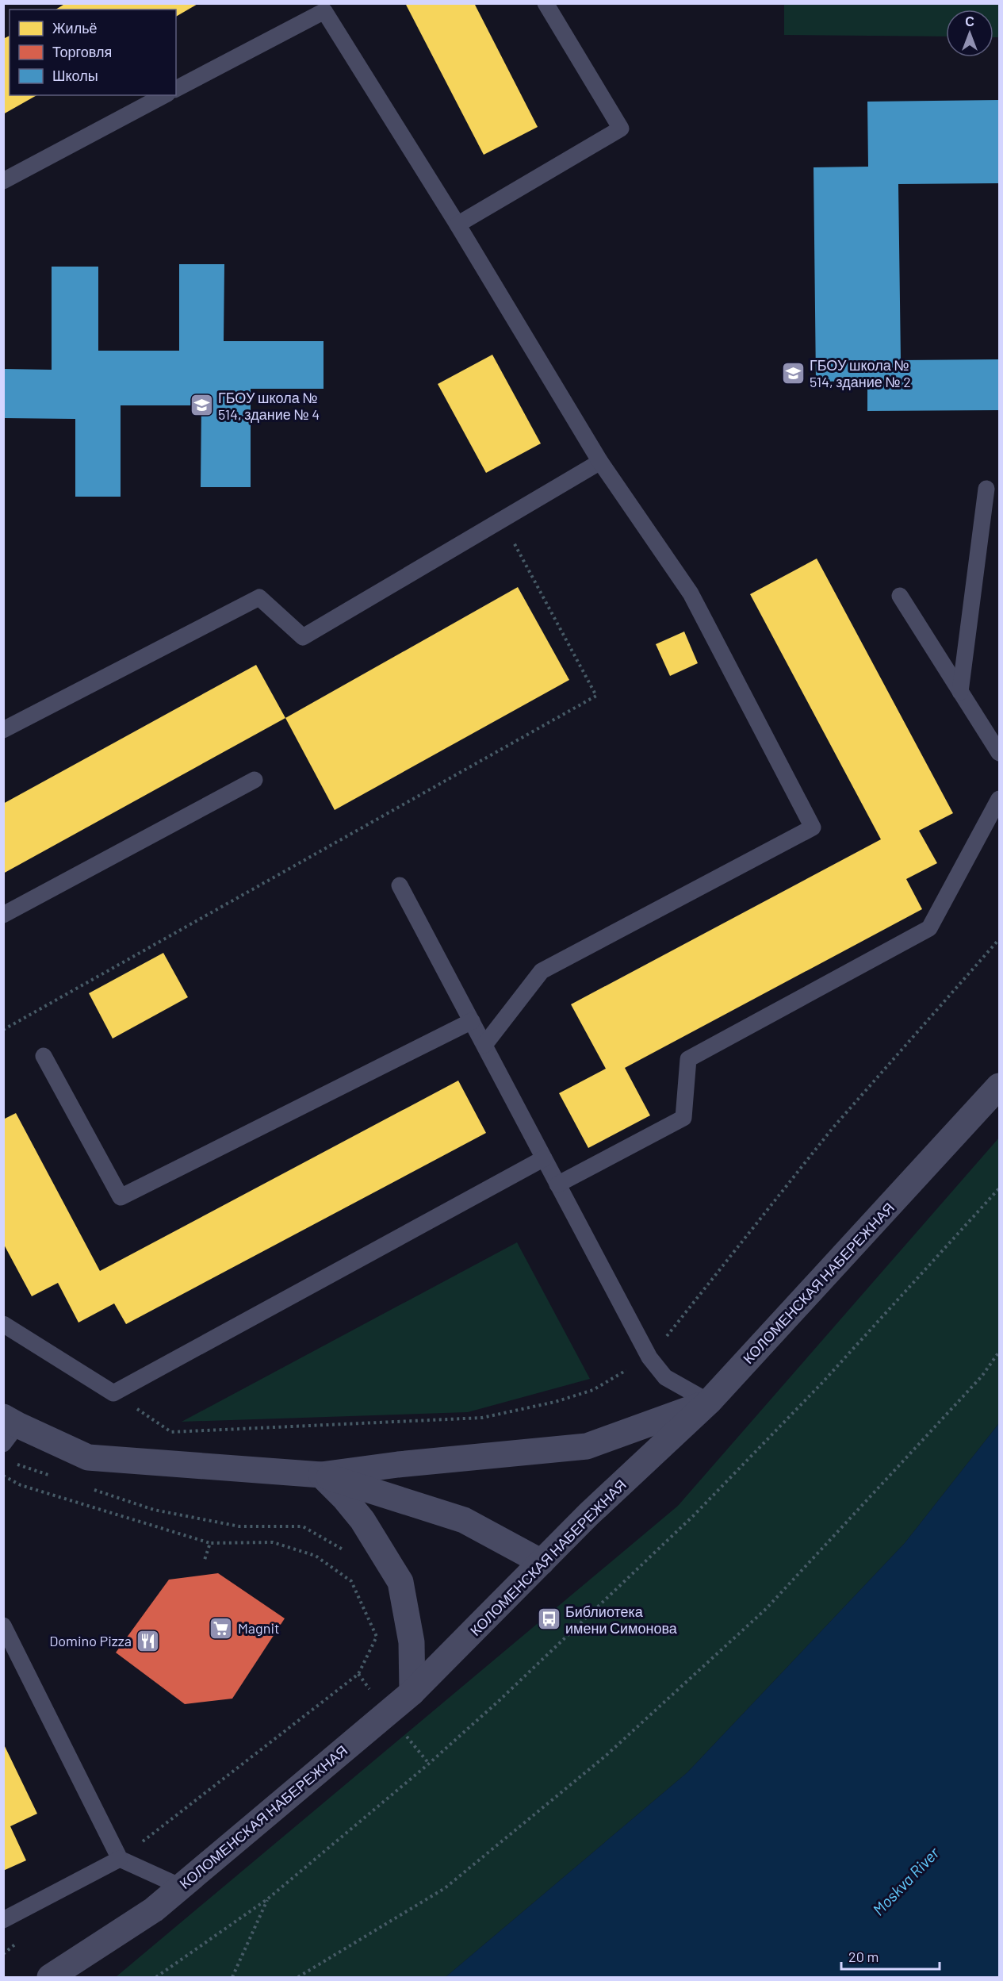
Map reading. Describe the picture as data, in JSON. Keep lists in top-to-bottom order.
{
  "streets": {
    "street": ["КОЛОМЕНСКАЯ НАБЕРЕЖНАЯ"]
  },
  "water": ["Moskva River"],
  "places": {
    "school or university": ["ГБОУ школа № 514, здание № 2", "ГБОУ школа № 514, здание № 4"],
    "bus stop": ["Библиотека имени Симонова"],
    "supermarket": ["Magnit"],
    "restaurant": ["Domino Pizza"]
  },
  "legend": ["Жильё", "Торговля", "Школы"],
  "scale_bar": "20 m",
  "north": "top"
}
